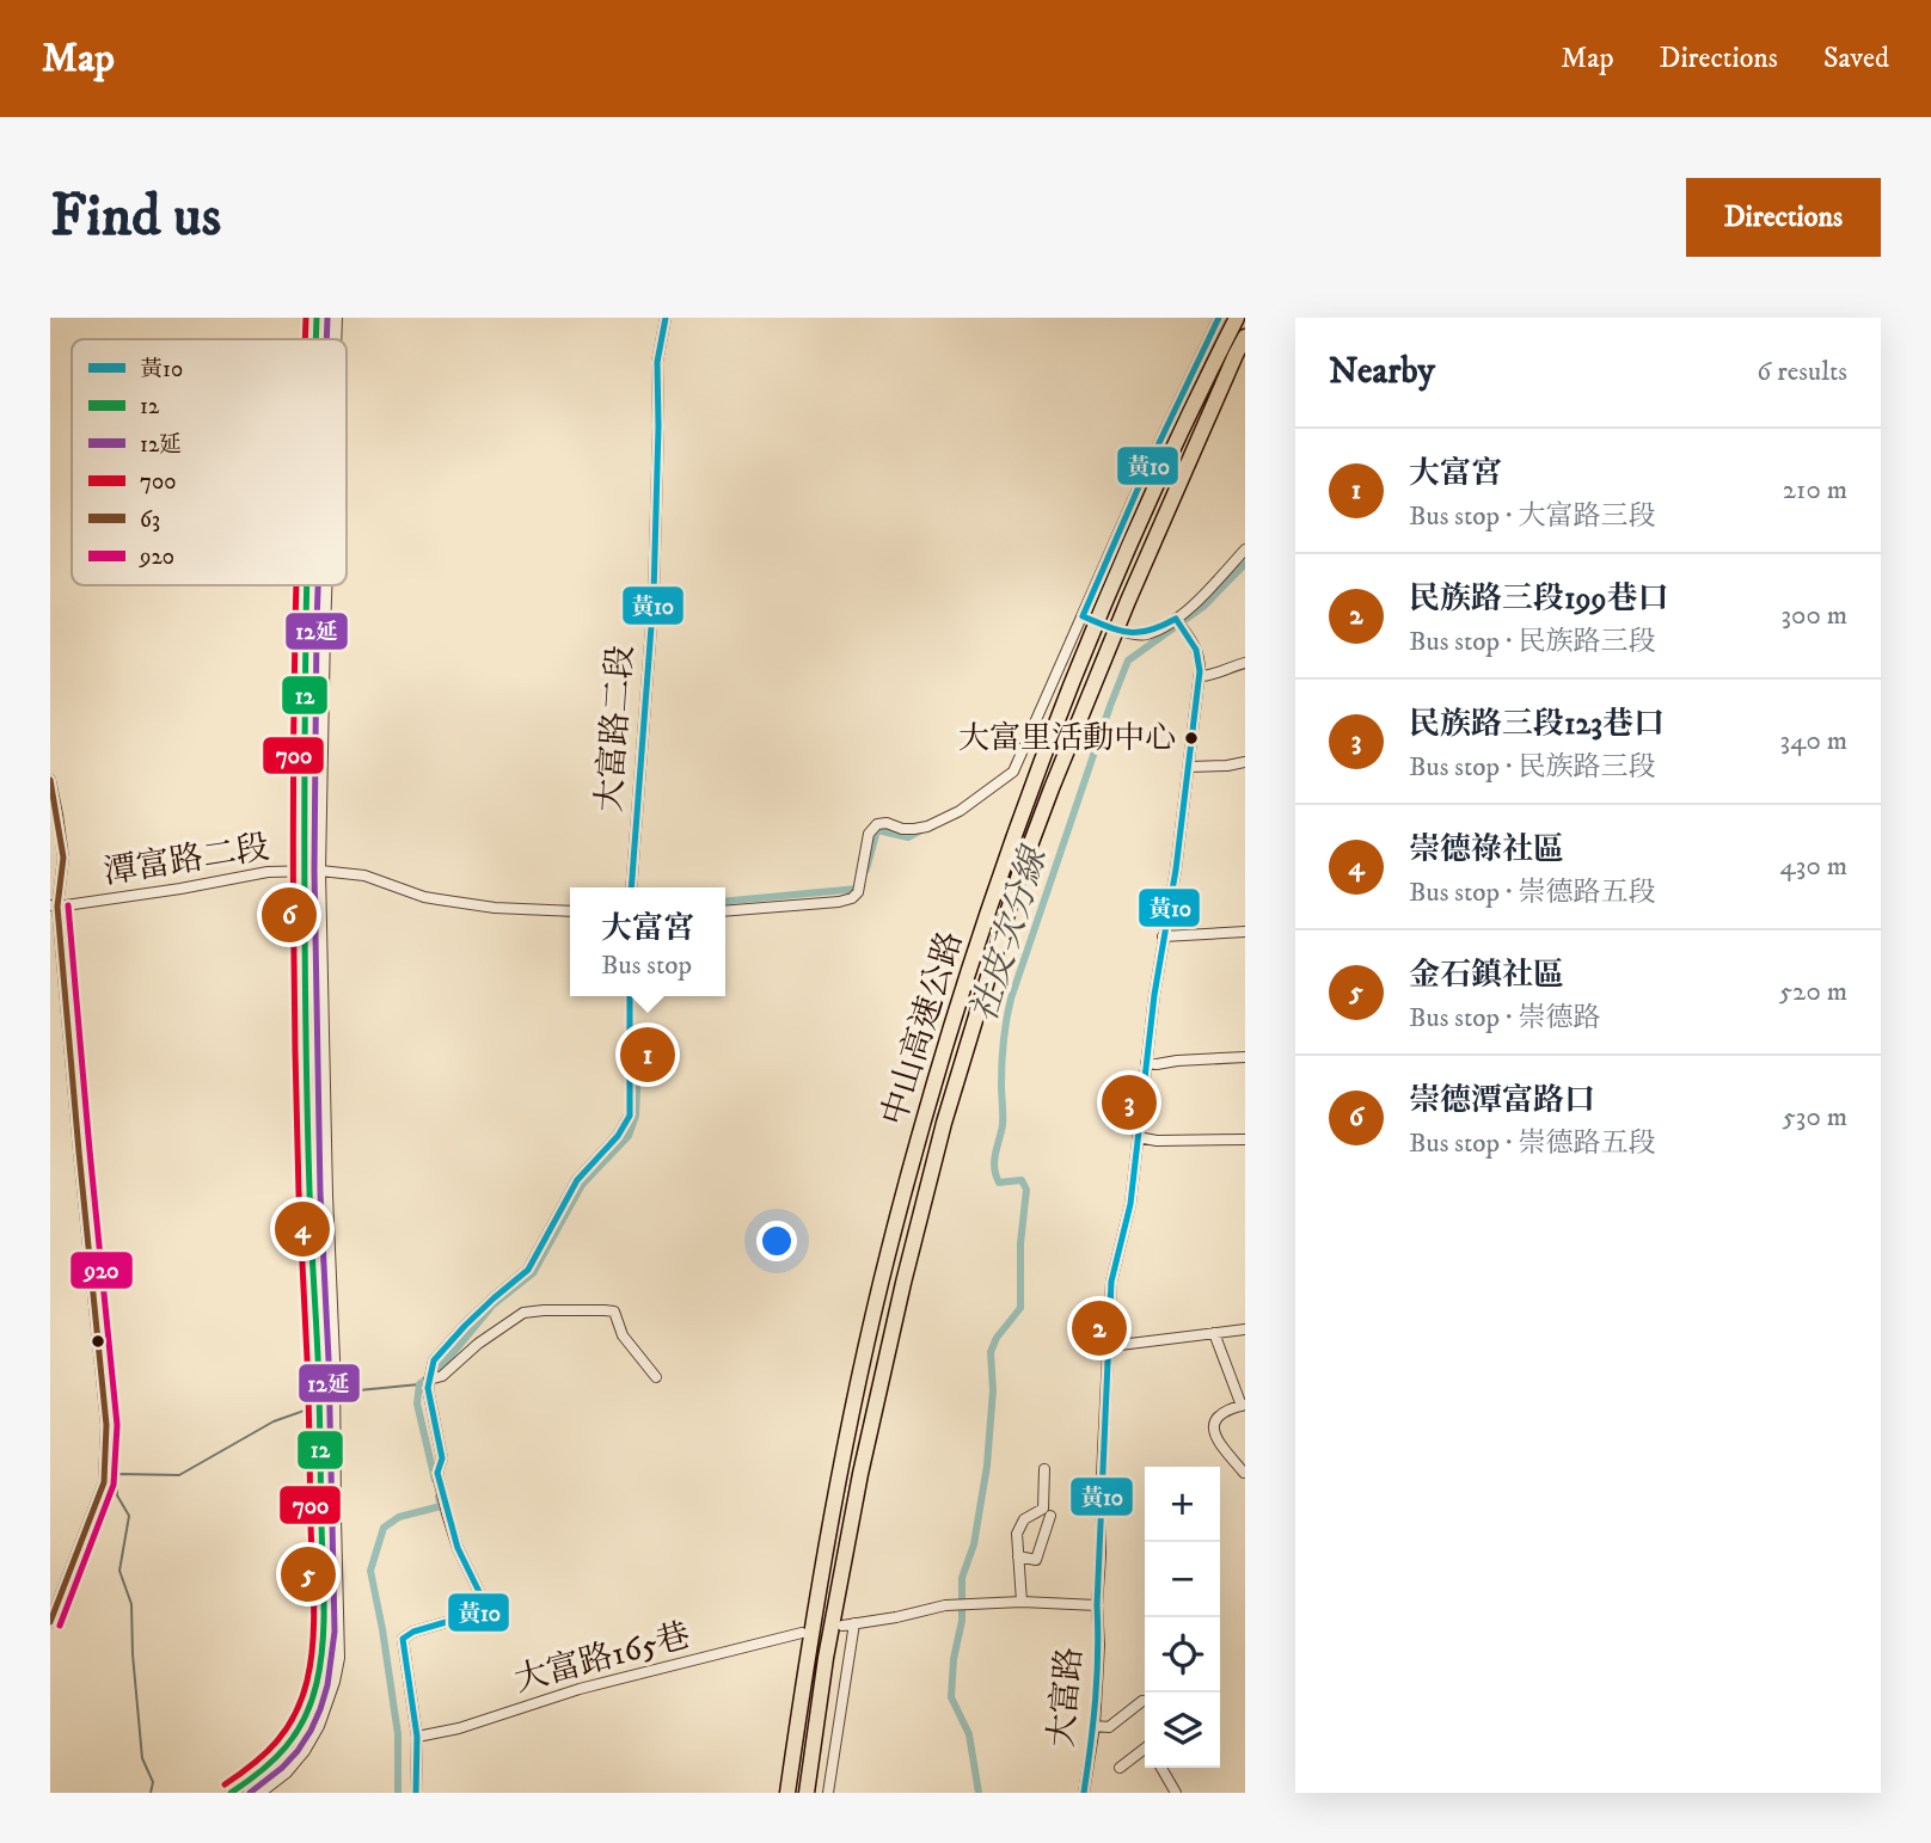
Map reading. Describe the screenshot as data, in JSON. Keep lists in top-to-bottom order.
{
  "streets": {
    "highway": ["中山高速公路"],
    "street": [
      "大富路二段",
      "潭富路二段",
      "大富路165巷",
      "大富路"
    ]
  },
  "water": ["社皮次分線"],
  "places": ["大富里活動中心"],
  "lines": [
    "transit line 黃10",
    "transit line 12",
    "transit line 12延",
    "transit line 700",
    "transit line 63",
    "transit line 920"
  ],
  "legend": [
    "黃10",
    "12",
    "12延",
    "700",
    "63",
    "920"
  ],
  "page": {
    "header": "Map",
    "nav": ["Map", "Directions", "Saved"],
    "buttons": "Directions",
    "title": "Find us",
    "heading": ["Nearby", "6 results"],
    "list": [
      {
        "mark": "1",
        "name": "大富宮",
        "note": "Bus stop · 大富路三段",
        "value": "210 m"
      },
      {
        "mark": "2",
        "name": "民族路三段199巷口",
        "note": "Bus stop · 民族路三段",
        "value": "300 m"
      },
      {
        "mark": "3",
        "name": "民族路三段123巷口",
        "note": "Bus stop · 民族路三段",
        "value": "340 m"
      },
      {
        "mark": "4",
        "name": "崇德祿社區",
        "note": "Bus stop · 崇德路五段",
        "value": "430 m"
      },
      {
        "mark": "5",
        "name": "金石鎮社區",
        "note": "Bus stop · 崇德路",
        "value": "520 m"
      },
      {
        "mark": "6",
        "name": "崇德潭富路口",
        "note": "Bus stop · 崇德路五段",
        "value": "530 m"
      }
    ],
    "pins": [
      "6",
      "1",
      "3",
      "4",
      "2",
      "5"
    ],
    "popup": ["大富宮", "Bus stop"],
    "map_buttons": ["+", "−"]
  }
}
